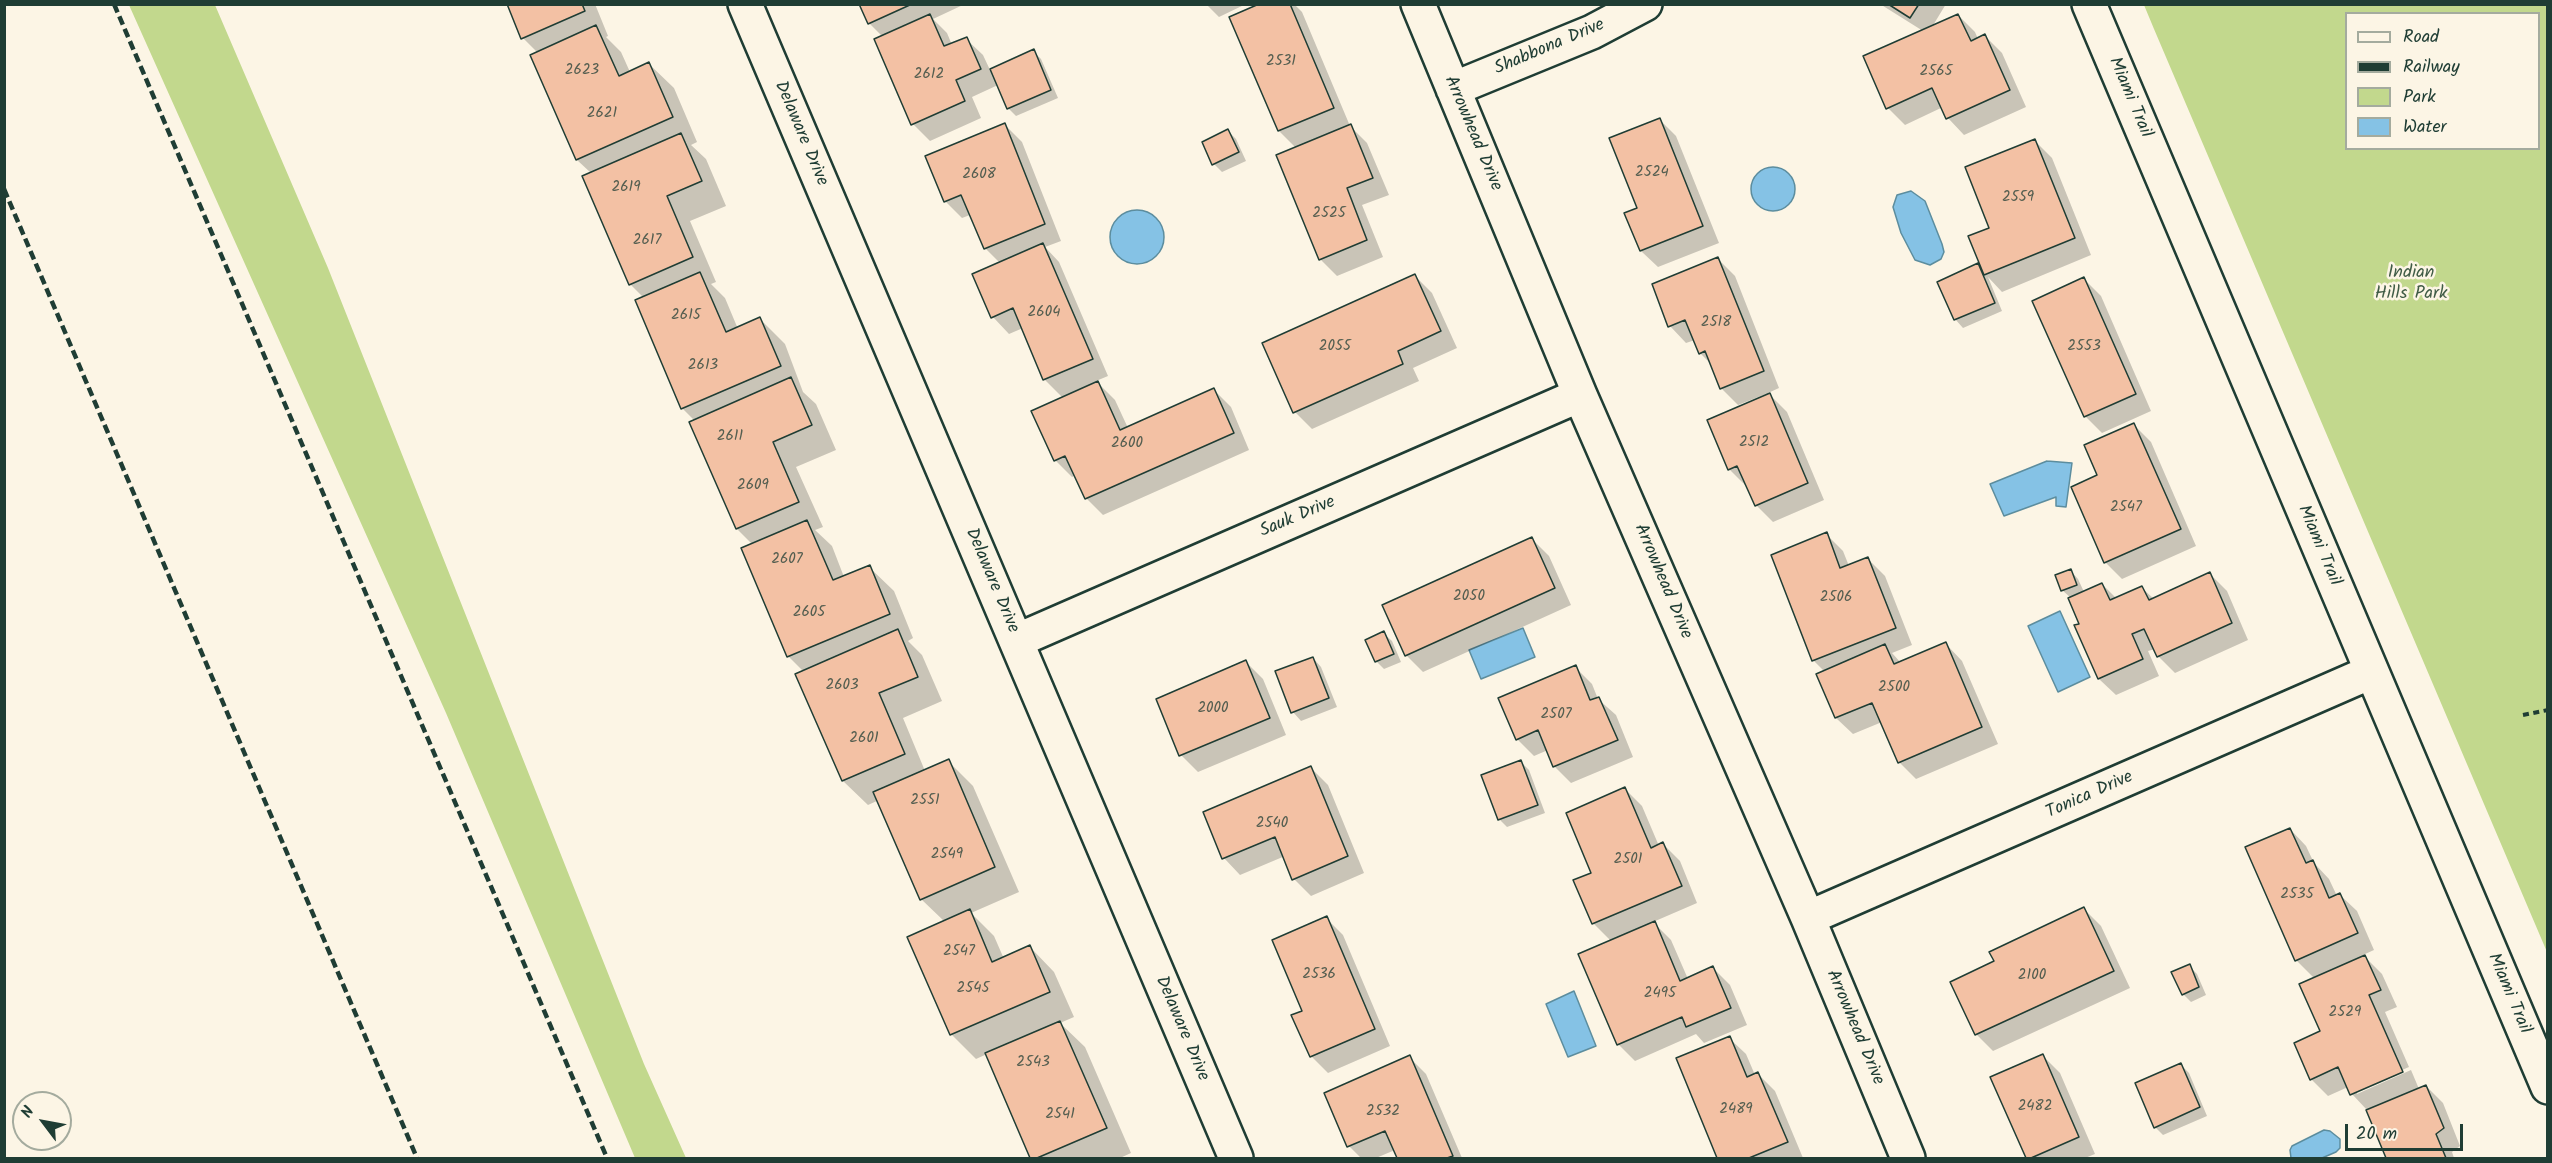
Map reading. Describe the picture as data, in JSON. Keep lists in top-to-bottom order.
{
  "streets": {
    "street": [
      "Shabbona Drive",
      "Miami Trail",
      "Delaware Drive",
      "Arrowhead Drive",
      "Sauk Drive",
      "Tonica Drive"
    ]
  },
  "crossings": [
    ["Shabbona Drive", "Arrowhead Drive"],
    ["Miami Trail", "Tonica Drive"],
    ["Delaware Drive", "Sauk Drive"],
    ["Arrowhead Drive", "Sauk Drive"],
    ["Arrowhead Drive", "Tonica Drive"]
  ],
  "parks": ["Indian Hills Park"],
  "house_numbers": [
    "2531",
    "2623",
    "2565",
    "2612",
    "2621",
    "2524",
    "2608",
    "2619",
    "2559",
    "2525",
    "2617",
    "2604",
    "2615",
    "2518",
    "2055",
    "2553",
    "2613",
    "2611",
    "2512",
    "2600",
    "2609",
    "2547",
    "2607",
    "2050",
    "2506",
    "2605",
    "2603",
    "2500",
    "2000",
    "2507",
    "2601",
    "2551",
    "2540",
    "2549",
    "2501",
    "2535",
    "2547",
    "2536",
    "2100",
    "2545",
    "2495",
    "2529",
    "2543",
    "2482",
    "2489",
    "2532",
    "2541"
  ],
  "legend": [
    "Road",
    "Railway",
    "Park",
    "Water"
  ],
  "scale_bar": "20 m",
  "north": "top left"
}
